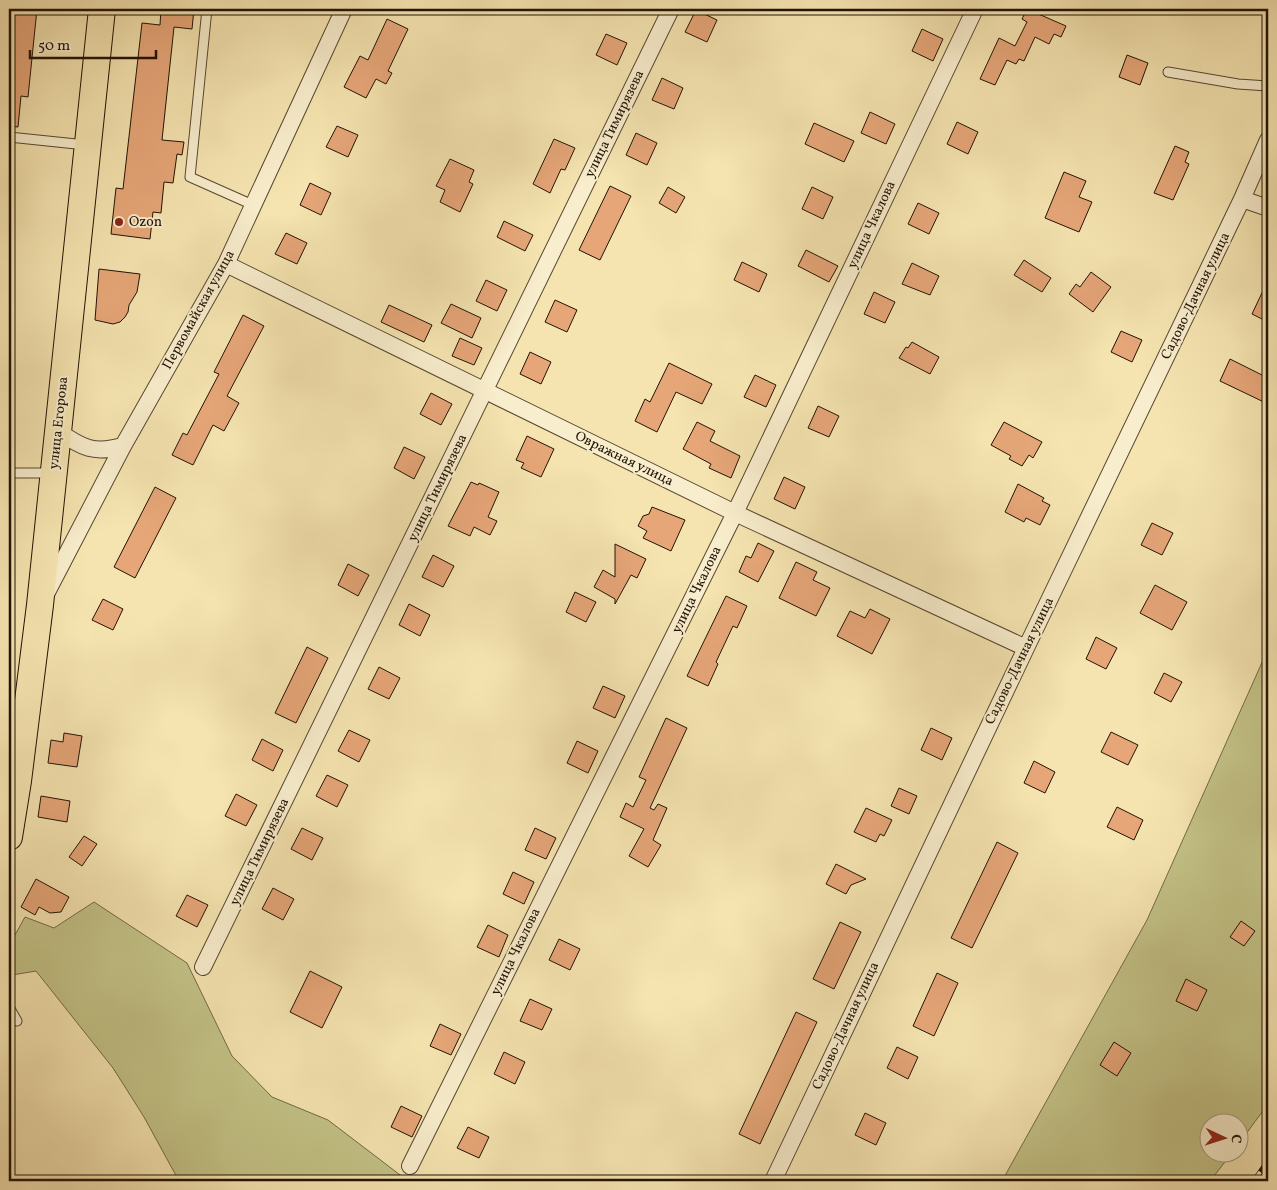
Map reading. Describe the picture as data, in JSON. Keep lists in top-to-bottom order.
{
  "streets": {
    "main road": ["улица Егорова"],
    "street": [
      "улица Тимирязева",
      "улица Чкалова",
      "Садово-Дачная улица",
      "Первомайская улица",
      "Овражная улица"
    ]
  },
  "crossings": [
    ["улица Тимирязева", "Овражная улица"],
    ["улица Чкалова", "Овражная улица"],
    ["Садово-Дачная улица", "Овражная улица"],
    ["Первомайская улица", "улица Егорова"],
    ["Первомайская улица", "Овражная улица"]
  ],
  "places": ["Ozon"],
  "scale_bar": "50 m",
  "north": "right"
}
